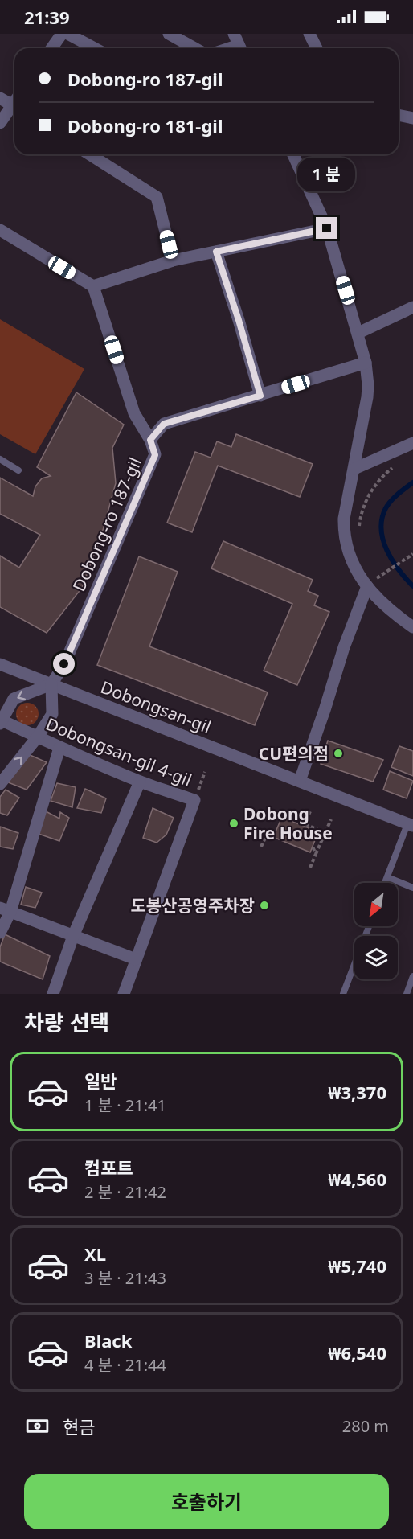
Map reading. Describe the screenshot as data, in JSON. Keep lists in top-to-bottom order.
{
  "streets": {
    "street": ["Dobong-ro 187-gil", "Dobongsan-gil", "Dobongsan-gil 4-gil"]
  },
  "crossings": [
    ["Dobong-ro 187-gil", "Dobongsan-gil"],
    ["Dobong-ro 187-gil", "Dobongsan-gil 4-gil"],
    ["Dobongsan-gil", "Dobongsan-gil 4-gil"]
  ],
  "places": ["CU편의점", "Dobong Fire House", "도봉산공영주차장"],
  "north": "bottom left",
  "page": {
    "status": "21:39",
    "banner": ["Dobong-ro 187-gil", "Dobong-ro 181-gil"],
    "bubble": "1 분",
    "heading": "차량 선택",
    "list": [
      {
        "name": "일반",
        "note": "1 분 · 21:41",
        "value": "₩3,370"
      },
      {
        "name": "컴포트",
        "note": "2 분 · 21:42",
        "value": "₩4,560"
      },
      {
        "name": "XL",
        "note": "3 분 · 21:43",
        "value": "₩5,740"
      },
      {
        "name": "Black",
        "note": "4 분 · 21:44",
        "value": "₩6,540"
      }
    ],
    "pay": ["현금", "280 m"],
    "buttons": "호출하기"
  }
}
